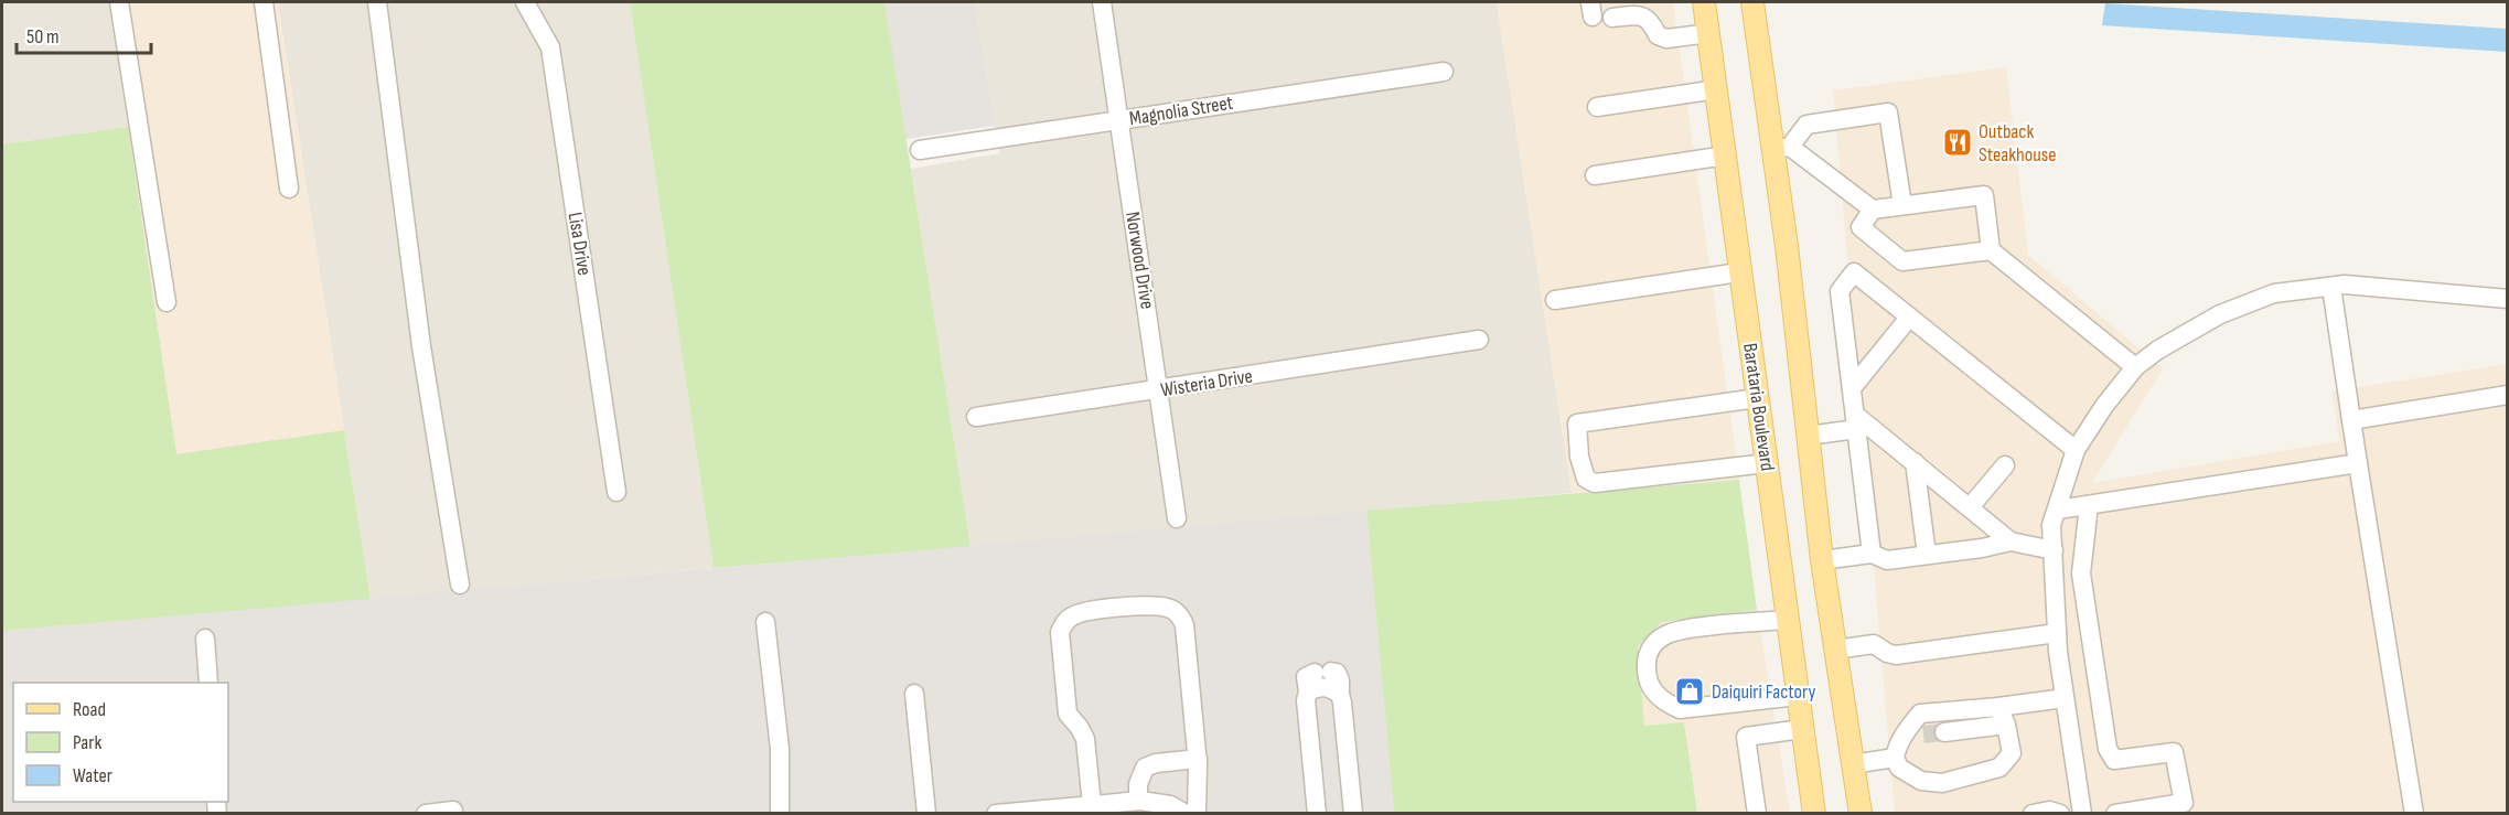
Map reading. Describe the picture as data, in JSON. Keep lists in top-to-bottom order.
{
  "streets": {
    "main road": ["Barataria Boulevard"],
    "street": [
      "Magnolia Street",
      "Lisa Drive",
      "Norwood Drive",
      "Wisteria Drive"
    ]
  },
  "crossings": [
    ["Magnolia Street", "Norwood Drive"],
    ["Norwood Drive", "Wisteria Drive"]
  ],
  "places": {
    "restaurant": ["Outback Steakhouse"],
    "shop": ["Daiquiri Factory"]
  },
  "legend": ["Road", "Park", "Water"],
  "scale_bar": "50 m"
}
